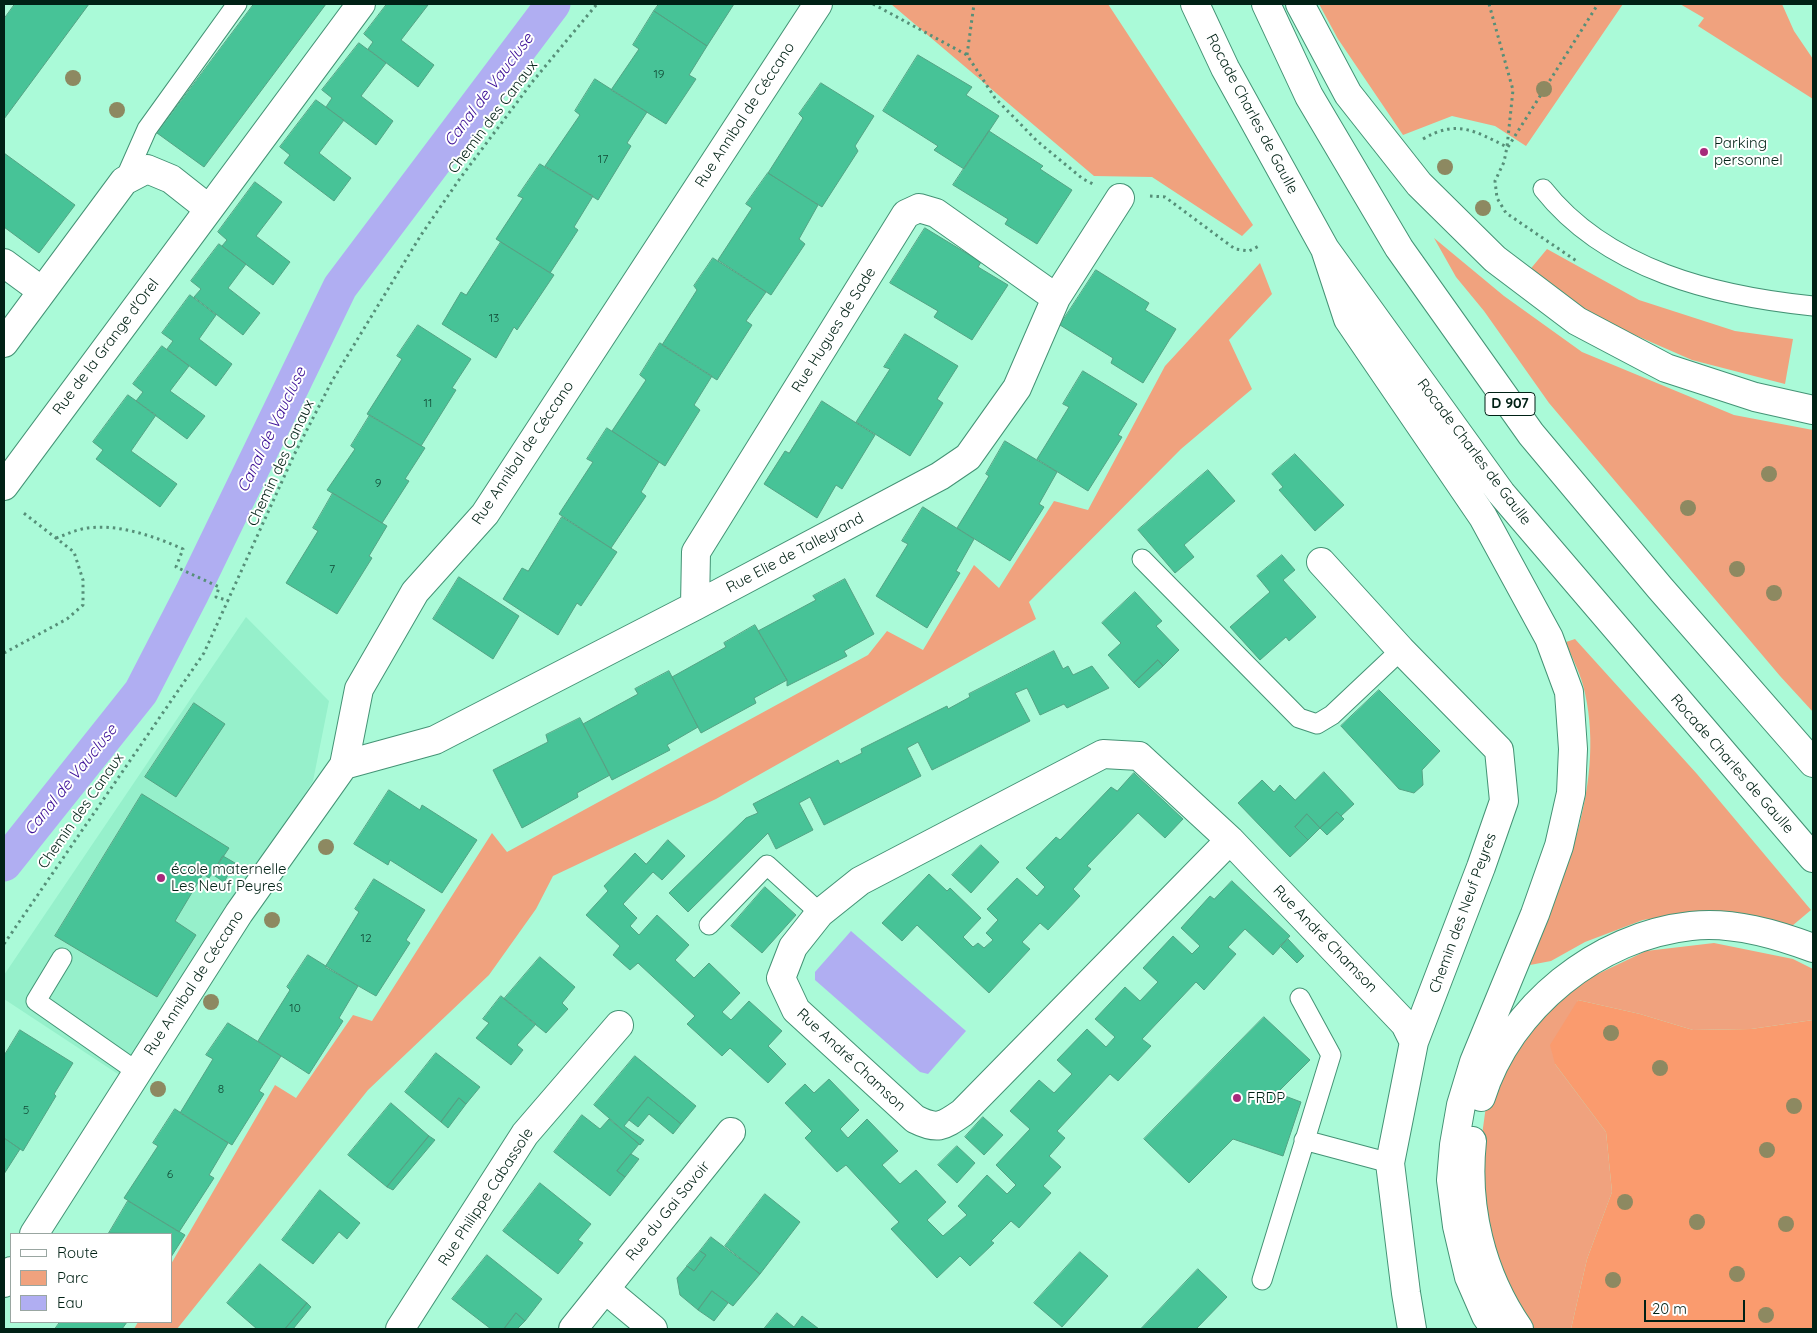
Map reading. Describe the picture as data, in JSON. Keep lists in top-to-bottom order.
{
  "streets": {
    "main road": [
      "Rocade Charles de Gaulle",
      "Rue Annibal de Céccano",
      "Rue Hugues de Sade",
      "Rue de la Grange d'Orel",
      "D 907",
      "Rue Elie de Talleyrand",
      "Chemin des Neuf Peyres",
      "Rue André Chamson",
      "Rue Philippe Cabassole",
      "Rue du Gai Savoir"
    ],
    "path": ["Chemin des Canaux"]
  },
  "crossings": [
    ["Rue Annibal de Céccano", "Rue Elie de Talleyrand"],
    ["Rue Hugues de Sade", "Rue Elie de Talleyrand"],
    ["Chemin des Neuf Peyres", "Rue André Chamson"]
  ],
  "water": ["Canal de Vaucluse"],
  "places": ["Parking personnel", "école maternelle Les Neuf Peyres", "FRDP"],
  "house_numbers": [
    "19",
    "17",
    "13",
    "11",
    "9",
    "7",
    "12",
    "10",
    "8",
    "5",
    "6"
  ],
  "legend": ["Route", "Parc", "Eau"],
  "scale_bar": "20 m"
}
